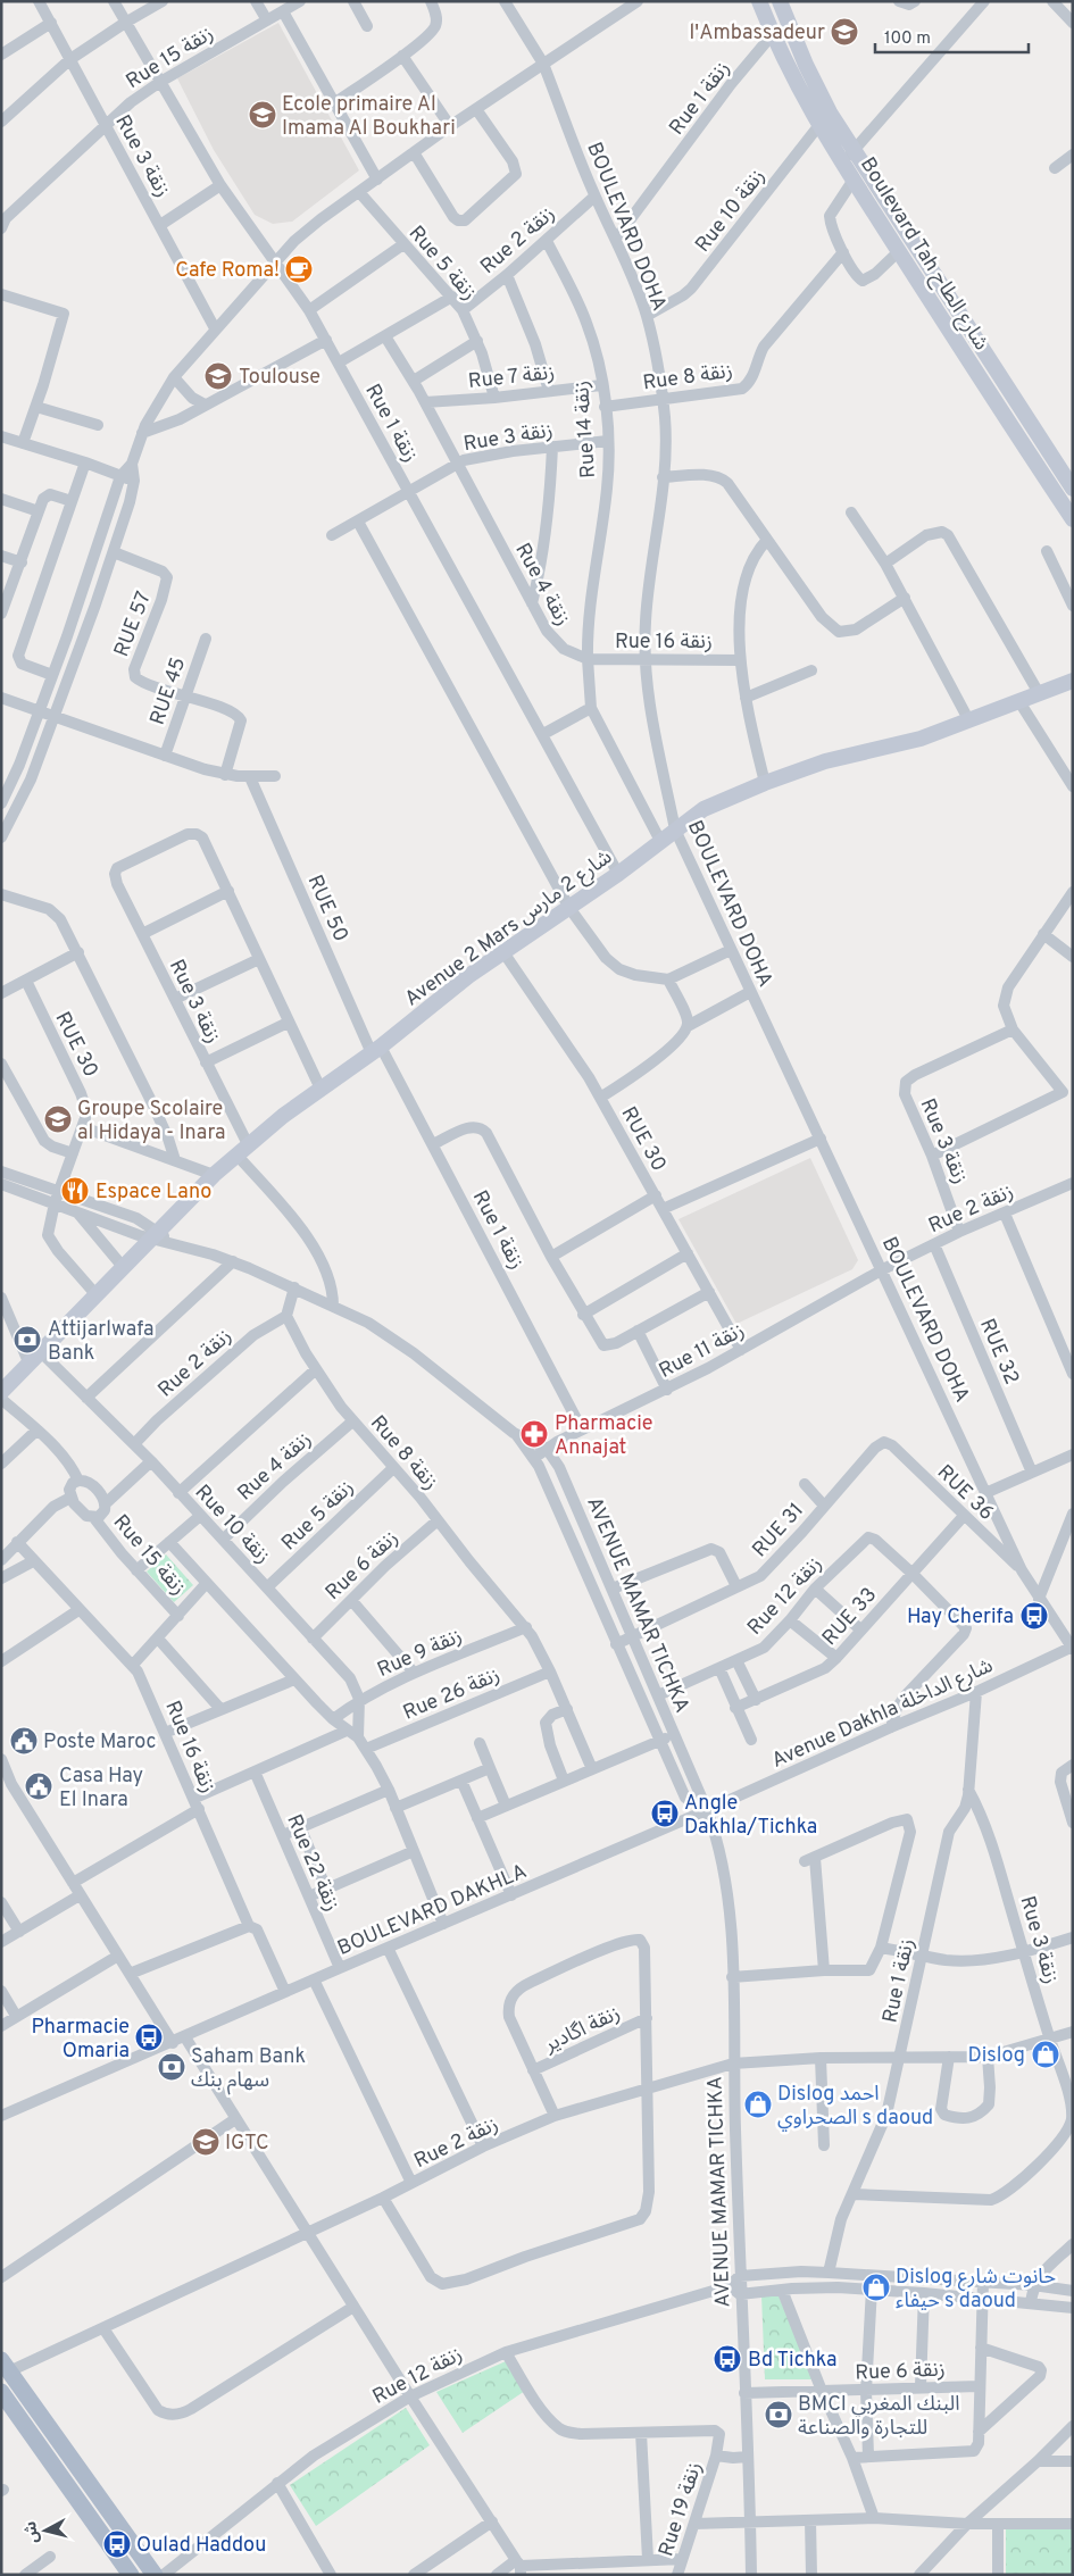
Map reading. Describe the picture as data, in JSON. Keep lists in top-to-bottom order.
{
  "streets": {
    "street": [
      "Rue 15 زنقة",
      "Rue 1 زنقة",
      "Rue 3 زنقة",
      "Rue 10 زنقة",
      "BOULEVARD DOHA",
      "Rue 2 زنقة",
      "Boulevard Tah شارع الطاح",
      "Rue 5 زنقة",
      "Rue 7 زنقة",
      "Rue 8 زنقة",
      "Rue 14 زنقة",
      "Rue 4 زنقة",
      "RUE 57",
      "Rue 16 زنقة",
      "RUE 45",
      "RUE 50",
      "Avenue 2 Mars شارع 2 مارس",
      "RUE 30",
      "Rue 11 زنقة",
      "RUE 32",
      "RUE 36",
      "RUE 31",
      "Rue 6 زنقة",
      "Rue 12 زنقة",
      "AVENUE MAMAR TICHKA",
      "RUE 33",
      "Rue 9 زنقة",
      "Rue 26 زنقة",
      "Avenue Dakhla شارع الداخلة",
      "Rue 22 زنقة",
      "BOULEVARD DAKHLA",
      "زنقة اگادير",
      "Rue 19 زنقة"
    ]
  },
  "crossings": [
    ["Rue 15 زنقة", "Rue 1 زنقة"],
    ["Rue 15 زنقة", "Rue 3 زنقة"],
    ["Rue 1 زنقة", "Rue 3 زنقة"],
    ["Rue 1 زنقة", "BOULEVARD DOHA"],
    ["Rue 1 زنقة", "Rue 2 زنقة"],
    ["Rue 1 زنقة", "Boulevard Tah شارع الطاح"],
    ["Rue 1 زنقة", "RUE 50"],
    ["Rue 1 زنقة", "Avenue 2 Mars شارع 2 مارس"],
    ["Rue 1 زنقة", "Rue 11 زنقة"],
    ["Rue 1 زنقة", "Avenue Dakhla شارع الداخلة"],
    ["Rue 3 زنقة", "Rue 2 زنقة"],
    ["Rue 3 زنقة", "Rue 14 زنقة"],
    ["Rue 3 زنقة", "Rue 4 زنقة"],
    ["Rue 3 زنقة", "Avenue 2 Mars شارع 2 مارس"],
    ["Rue 3 زنقة", "AVENUE MAMAR TICHKA"],
    ["Rue 10 زنقة", "BOULEVARD DOHA"],
    ["Rue 10 زنقة", "Rue 2 زنقة"],
    ["Rue 10 زنقة", "Boulevard Tah شارع الطاح"],
    ["Rue 10 زنقة", "Rue 5 زنقة"],
    ["Rue 10 زنقة", "Rue 4 زنقة"],
    ["Rue 10 زنقة", "Avenue 2 Mars شارع 2 مارس"],
    ["Rue 10 زنقة", "Rue 6 زنقة"],
    ["Rue 10 زنقة", "Rue 9 زنقة"],
    ["BOULEVARD DOHA", "Rue 2 زنقة"],
    ["BOULEVARD DOHA", "Rue 8 زنقة"],
    ["BOULEVARD DOHA", "Rue 16 زنقة"],
    ["BOULEVARD DOHA", "Avenue 2 Mars شارع 2 مارس"],
    ["BOULEVARD DOHA", "Rue 11 زنقة"],
    ["BOULEVARD DOHA", "RUE 36"],
    ["BOULEVARD DOHA", "Avenue Dakhla شارع الداخلة"],
    ["Rue 2 زنقة", "Rue 5 زنقة"],
    ["Rue 2 زنقة", "Rue 8 زنقة"],
    ["Rue 2 زنقة", "Rue 14 زنقة"],
    ["Rue 2 زنقة", "Rue 11 زنقة"],
    ["Rue 2 زنقة", "RUE 32"],
    ["Rue 2 زنقة", "AVENUE MAMAR TICHKA"],
    ["Rue 5 زنقة", "Rue 7 زنقة"],
    ["Rue 5 زنقة", "Rue 8 زنقة"],
    ["Rue 7 زنقة", "Rue 14 زنقة"],
    ["Rue 7 زنقة", "Rue 4 زنقة"],
    ["Rue 8 زنقة", "Rue 14 زنقة"],
    ["Rue 8 زنقة", "Rue 4 زنقة"],
    ["Rue 8 زنقة", "Rue 6 زنقة"],
    ["Rue 8 زنقة", "Rue 9 زنقة"],
    ["Rue 8 زنقة", "Rue 26 زنقة"],
    ["Rue 14 زنقة", "Rue 4 زنقة"],
    ["Rue 14 زنقة", "Rue 16 زنقة"],
    ["Rue 4 زنقة", "Rue 16 زنقة"],
    ["RUE 57", "RUE 45"],
    ["Rue 16 زنقة", "BOULEVARD DAKHLA"],
    ["RUE 50", "Avenue 2 Mars شارع 2 مارس"],
    ["Avenue 2 Mars شارع 2 مارس", "RUE 30"],
    ["Avenue 2 Mars شارع 2 مارس", "AVENUE MAMAR TICHKA"],
    ["RUE 30", "Rue 11 زنقة"],
    ["Rue 11 زنقة", "AVENUE MAMAR TICHKA"],
    ["RUE 36", "RUE 31"],
    ["RUE 36", "RUE 33"],
    ["RUE 31", "AVENUE MAMAR TICHKA"],
    ["Rue 12 زنقة", "AVENUE MAMAR TICHKA"],
    ["Rue 12 زنقة", "RUE 33"],
    ["AVENUE MAMAR TICHKA", "Avenue Dakhla شارع الداخلة"],
    ["AVENUE MAMAR TICHKA", "BOULEVARD DAKHLA"],
    ["Avenue Dakhla شارع الداخلة", "BOULEVARD DAKHLA"],
    ["Rue 22 زنقة", "BOULEVARD DAKHLA"]
  ],
  "places": {
    "school or university": [
      "l'Ambassadeur",
      "Ecole primaire Al Imama Al Boukhari",
      "Toulouse",
      "Groupe Scolaire al Hidaya - Inara",
      "IGTC"
    ],
    "cafe": ["Cafe Roma!"],
    "restaurant": ["Espace Lano"],
    "bank": ["Attijarlwafa Bank", "Saham Bank سهام بنك", "BMCI البنك المغربي للتجارة والصناعة"],
    "pharmacy": ["Pharmacie Annajat"],
    "bus stop": [
      "Hay Cherifa",
      "Angle Dakhla/Tichka",
      "Pharmacie Omaria",
      "Bd Tichka",
      "Oulad Haddou"
    ],
    "public building": ["Poste Maroc", "Casa Hay El Inara"],
    "shop": ["Dislog", "Dislog احمد الصحراوي s daoud", "Dislog حانوت شارع حيفاء s daoud"]
  },
  "scale_bar": "100 m",
  "north": "left"
}
